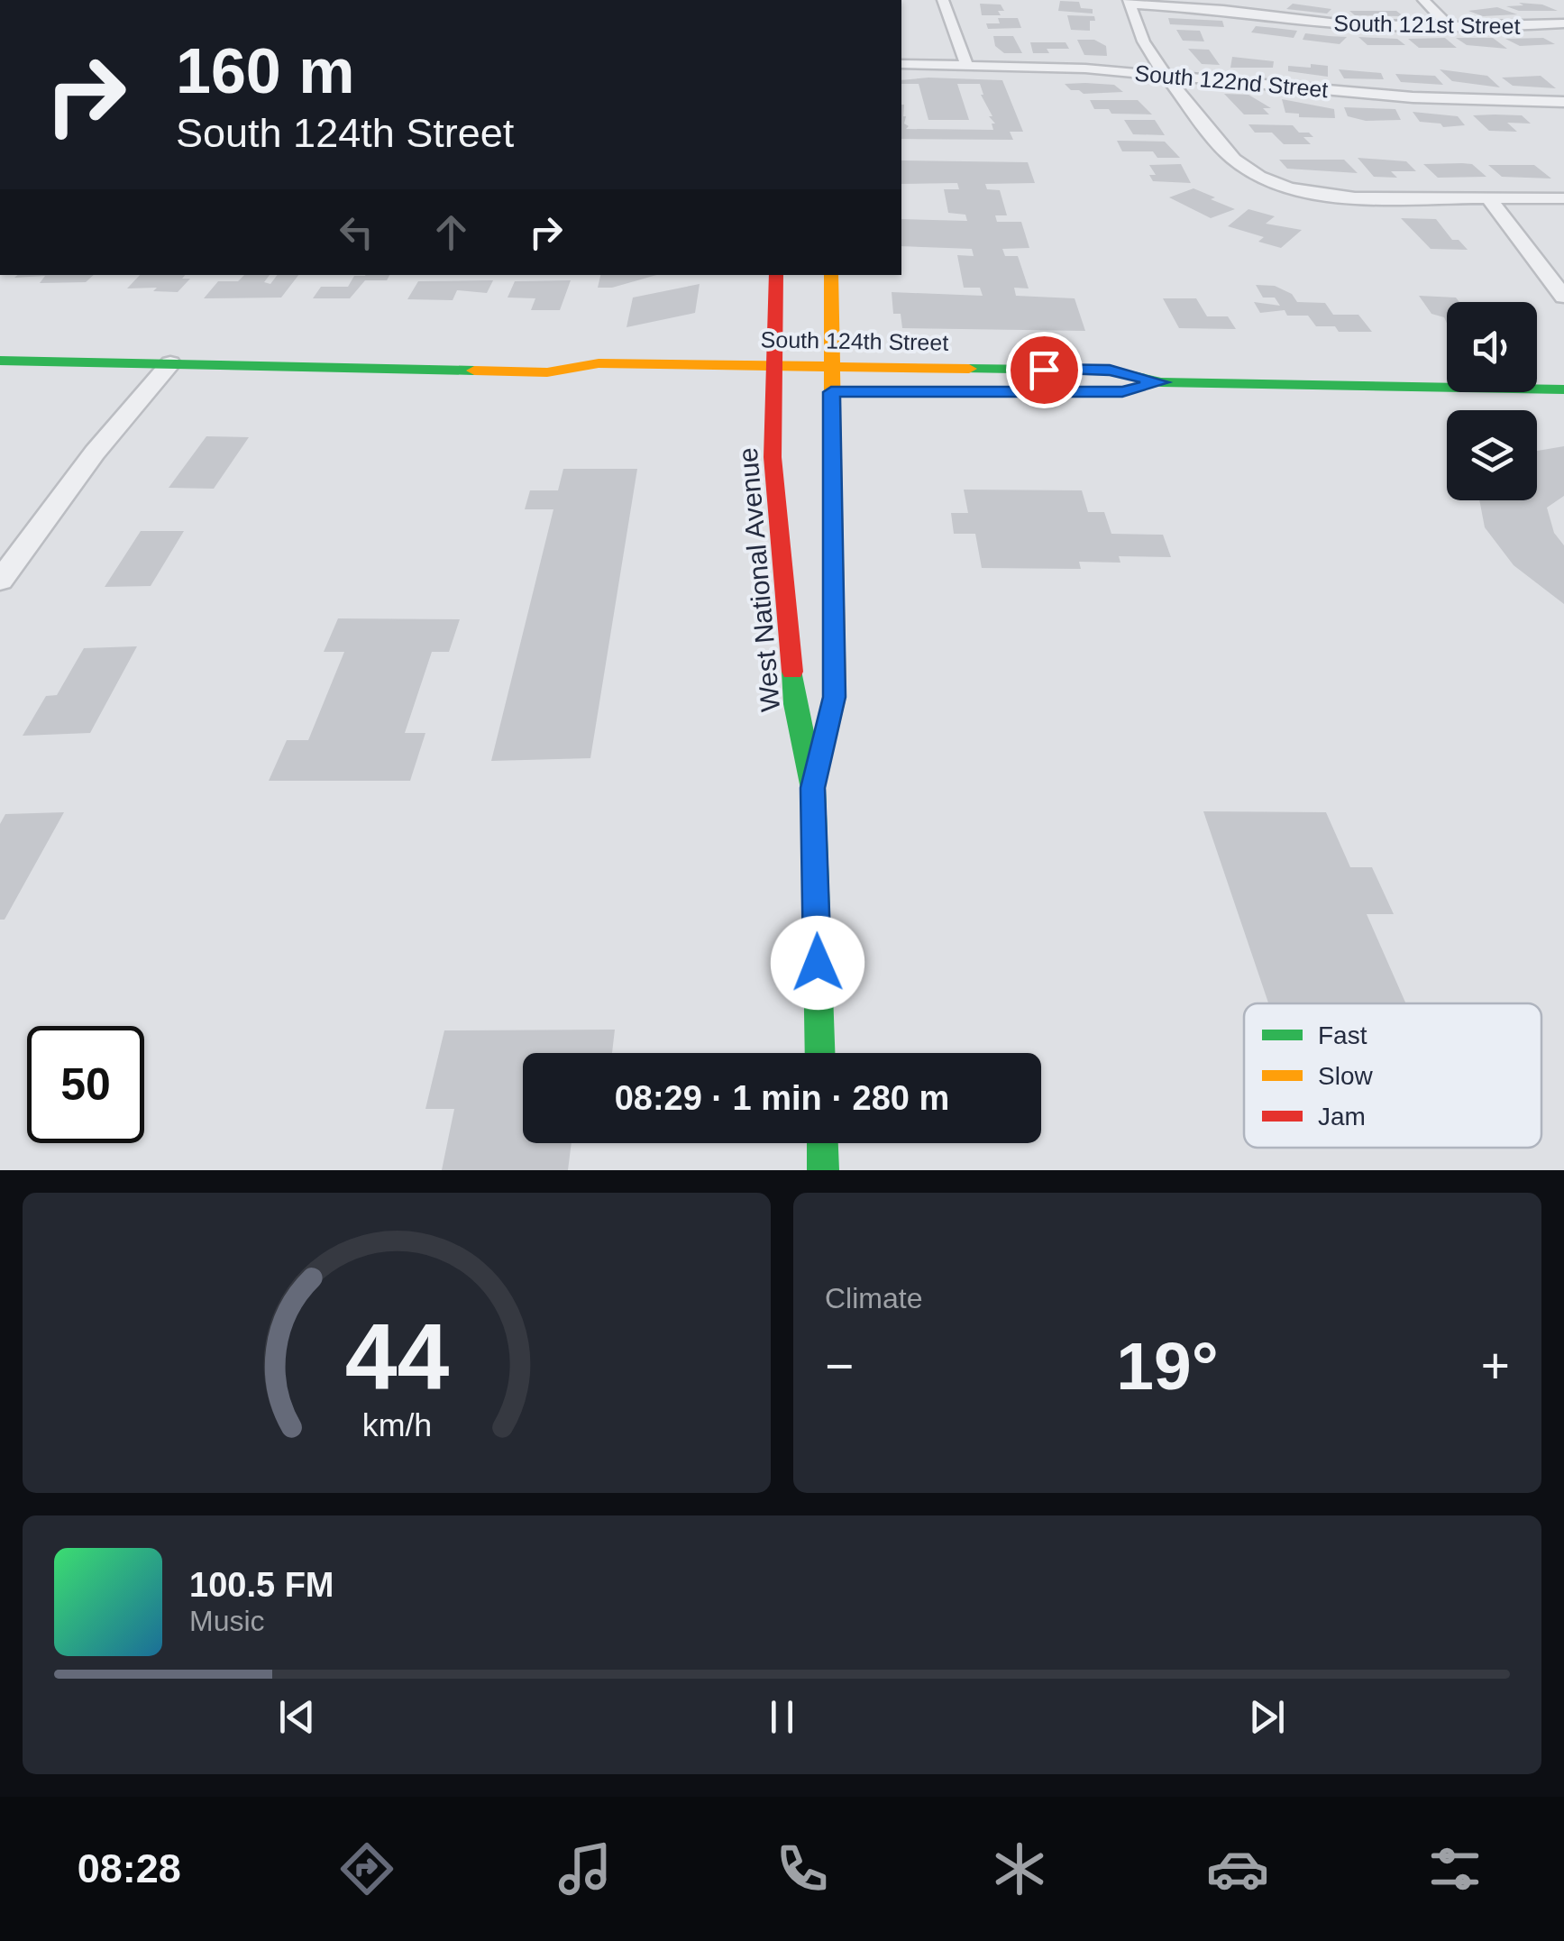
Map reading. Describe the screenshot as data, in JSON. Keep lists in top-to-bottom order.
{
  "streets": {
    "street": [
      "South 121st Street",
      "South 122nd Street",
      "South 124th Street",
      "West National Avenue"
    ]
  },
  "crossings": [
    ["South 124th Street", "West National Avenue"]
  ],
  "legend": ["Fast", "Slow", "Jam"],
  "page": {
    "turn": ["160 m", "South 124th Street"],
    "limit": "50",
    "trip": "08:29 · 1 min · 280 m",
    "tile": "Climate",
    "heat": ["−", "19°", "+"],
    "song": ["100.5 FM", "Music"],
    "tabs": "08:28",
    "gauge": ["44", "km/h"]
  }
}
